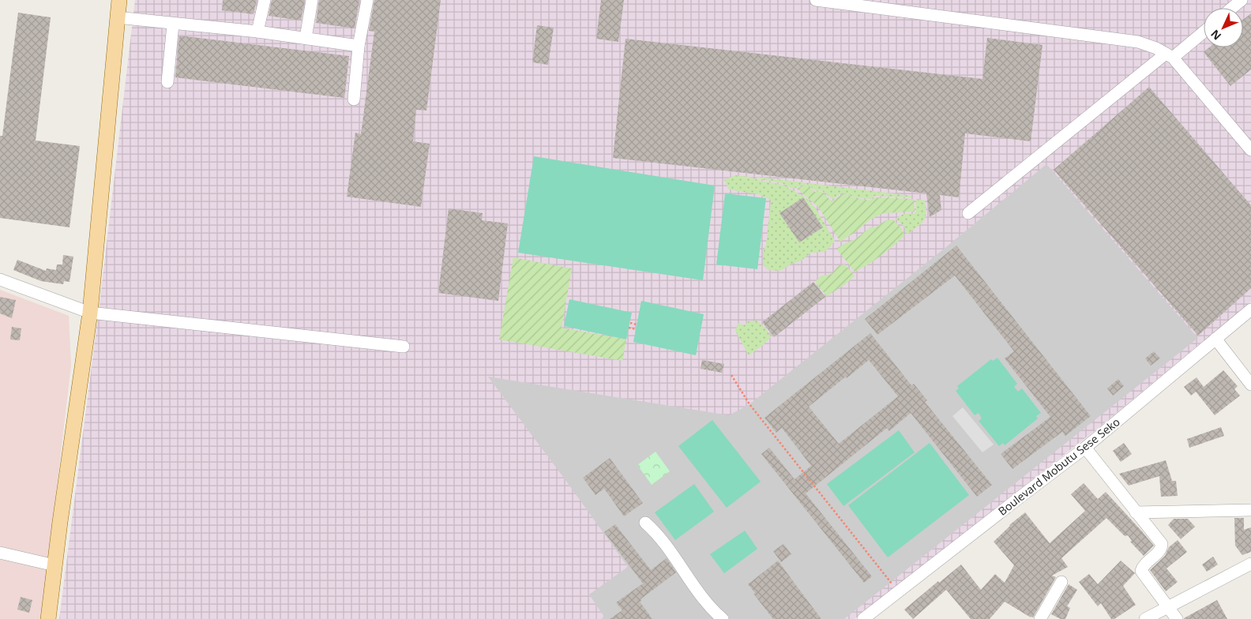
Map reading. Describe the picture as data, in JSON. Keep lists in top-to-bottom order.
{
  "streets": {
    "street": ["Boulevard Mobutu Sese Seko"]
  },
  "north": "bottom left"
}
